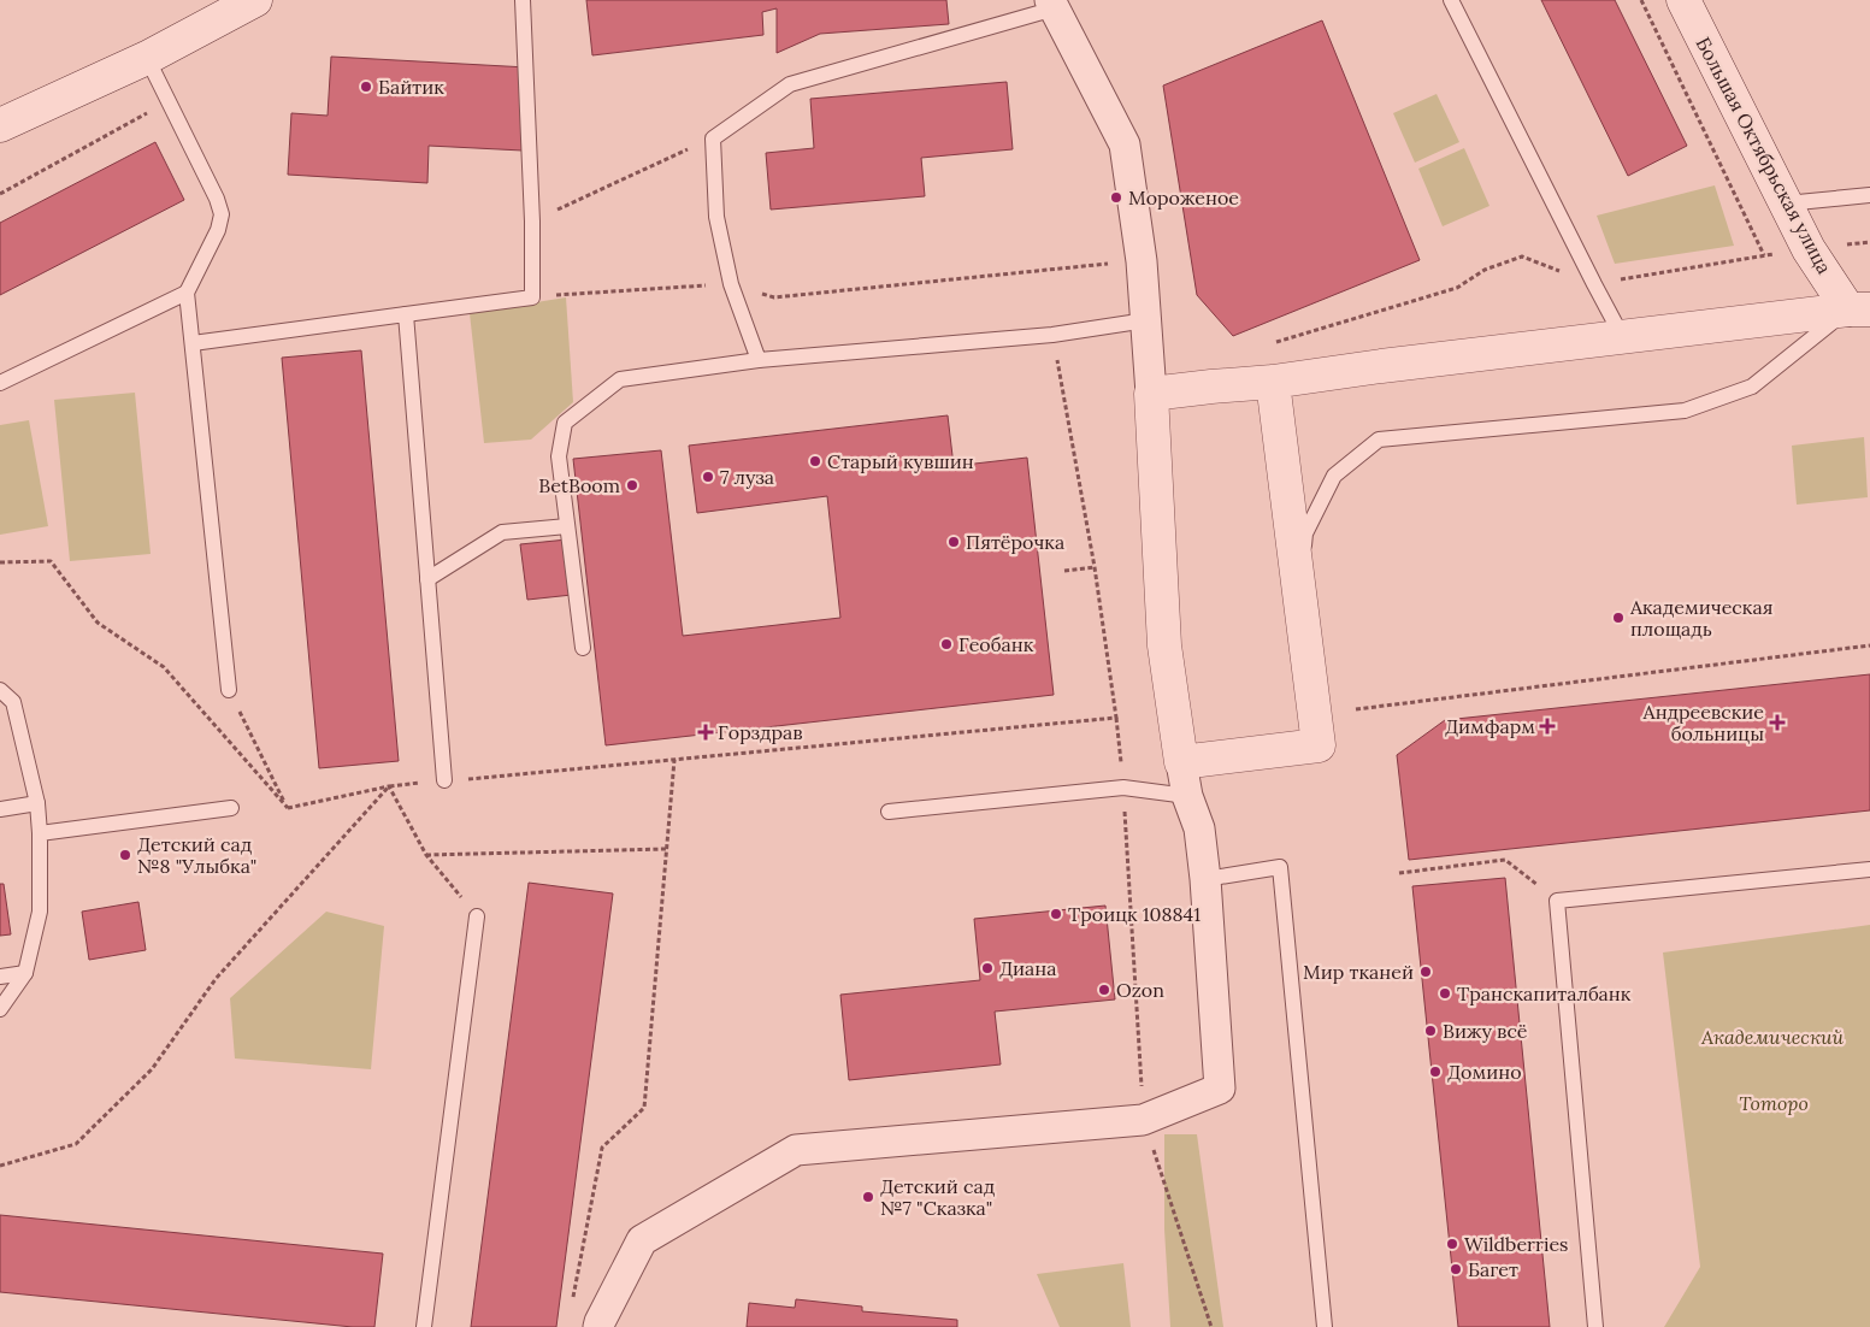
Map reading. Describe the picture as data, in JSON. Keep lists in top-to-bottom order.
{
  "streets": {
    "street": ["Большая Октябрьская улица"]
  },
  "parks": ["Академический", "Тоторо"],
  "places": {
    "other": [
      "Байтик",
      "Мороженое",
      "Старый кувшин",
      "7 луза",
      "BetBoom",
      "Пятёрочка",
      "Академическая площадь",
      "Геобанк",
      "Детский сад №8 \"Улыбка\"",
      "Троицк 108841",
      "Диана",
      "Мир тканей",
      "Ozon",
      "Транскапиталбанк",
      "Вижу всё",
      "Домино",
      "Детский сад №7 \"Сказка\"",
      "Wildberries",
      "Багет"
    ],
    "health": ["Андреевские больницы", "Димфарм", "Горздрав"]
  }
}
